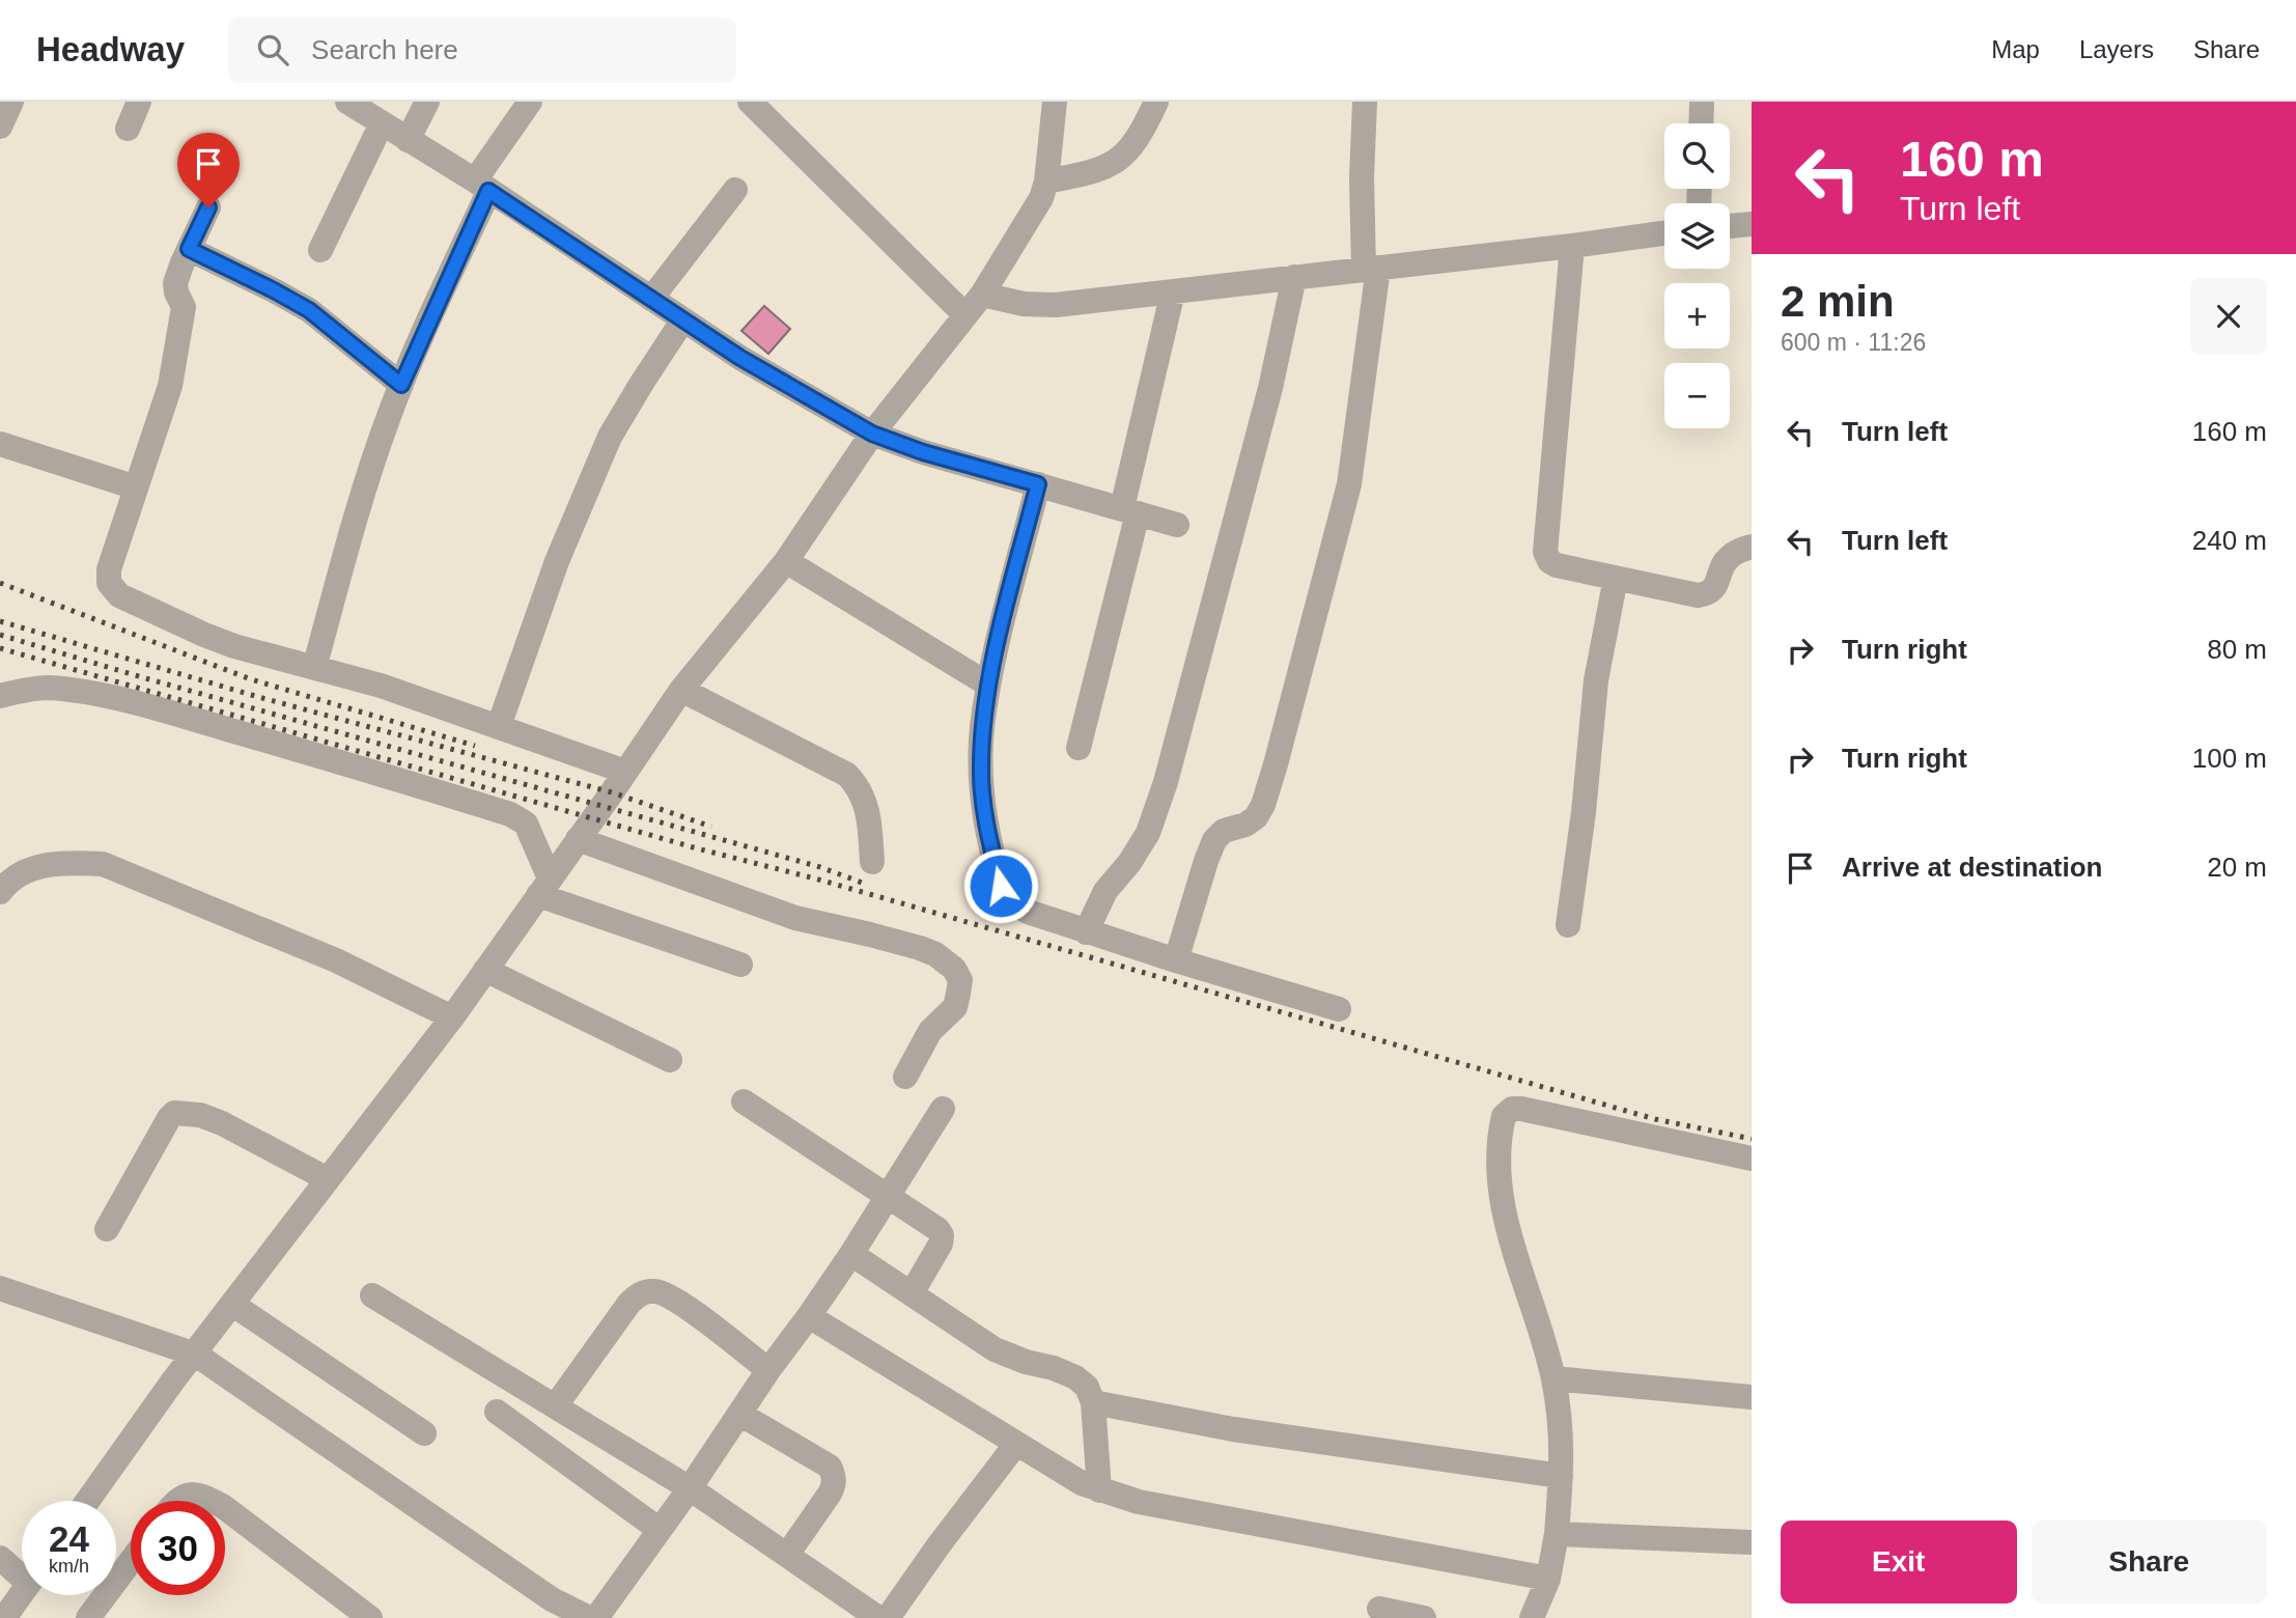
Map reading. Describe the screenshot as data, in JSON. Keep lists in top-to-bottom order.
{
  "page": {
    "header": "Headway",
    "search": "Search here",
    "nav": ["Map", "Layers", "Share"],
    "turn": ["160 m", "Turn left"],
    "map_buttons": ["+", "−"],
    "heading": ["2 min", "600 m · 11:26"],
    "list": [
      {
        "name": "Turn left",
        "value": "160 m"
      },
      {
        "name": "Turn left",
        "value": "240 m"
      },
      {
        "name": "Turn right",
        "value": "80 m"
      },
      {
        "name": "Turn right",
        "value": "100 m"
      },
      {
        "name": "Arrive at destination",
        "value": "20 m"
      }
    ],
    "speed": "24 km/h",
    "limit": "30",
    "buttons": ["Exit", "Share"]
  }
}
